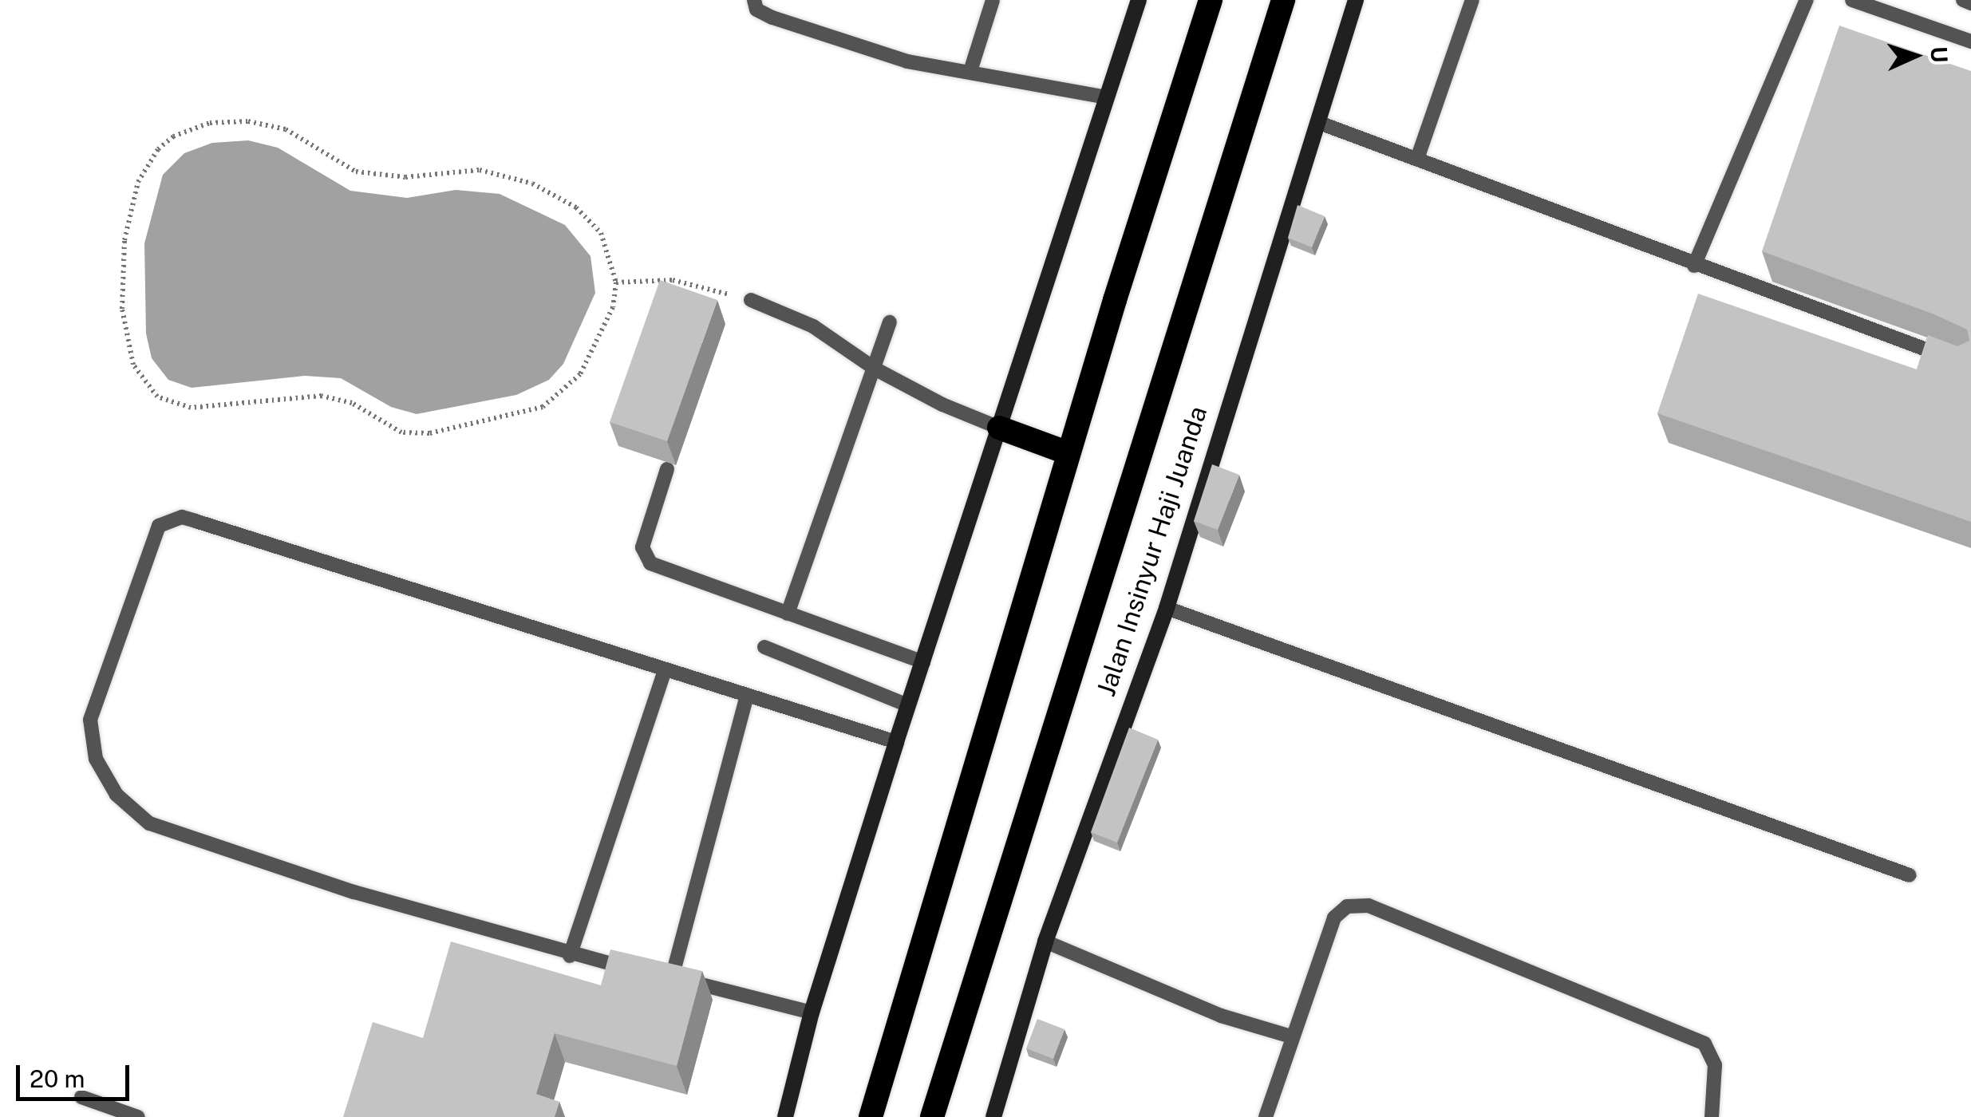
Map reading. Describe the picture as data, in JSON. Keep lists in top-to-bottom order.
{
  "streets": {
    "highway": ["Jalan Insinyur Haji Juanda"]
  },
  "scale_bar": "20 m",
  "north": "right"
}
